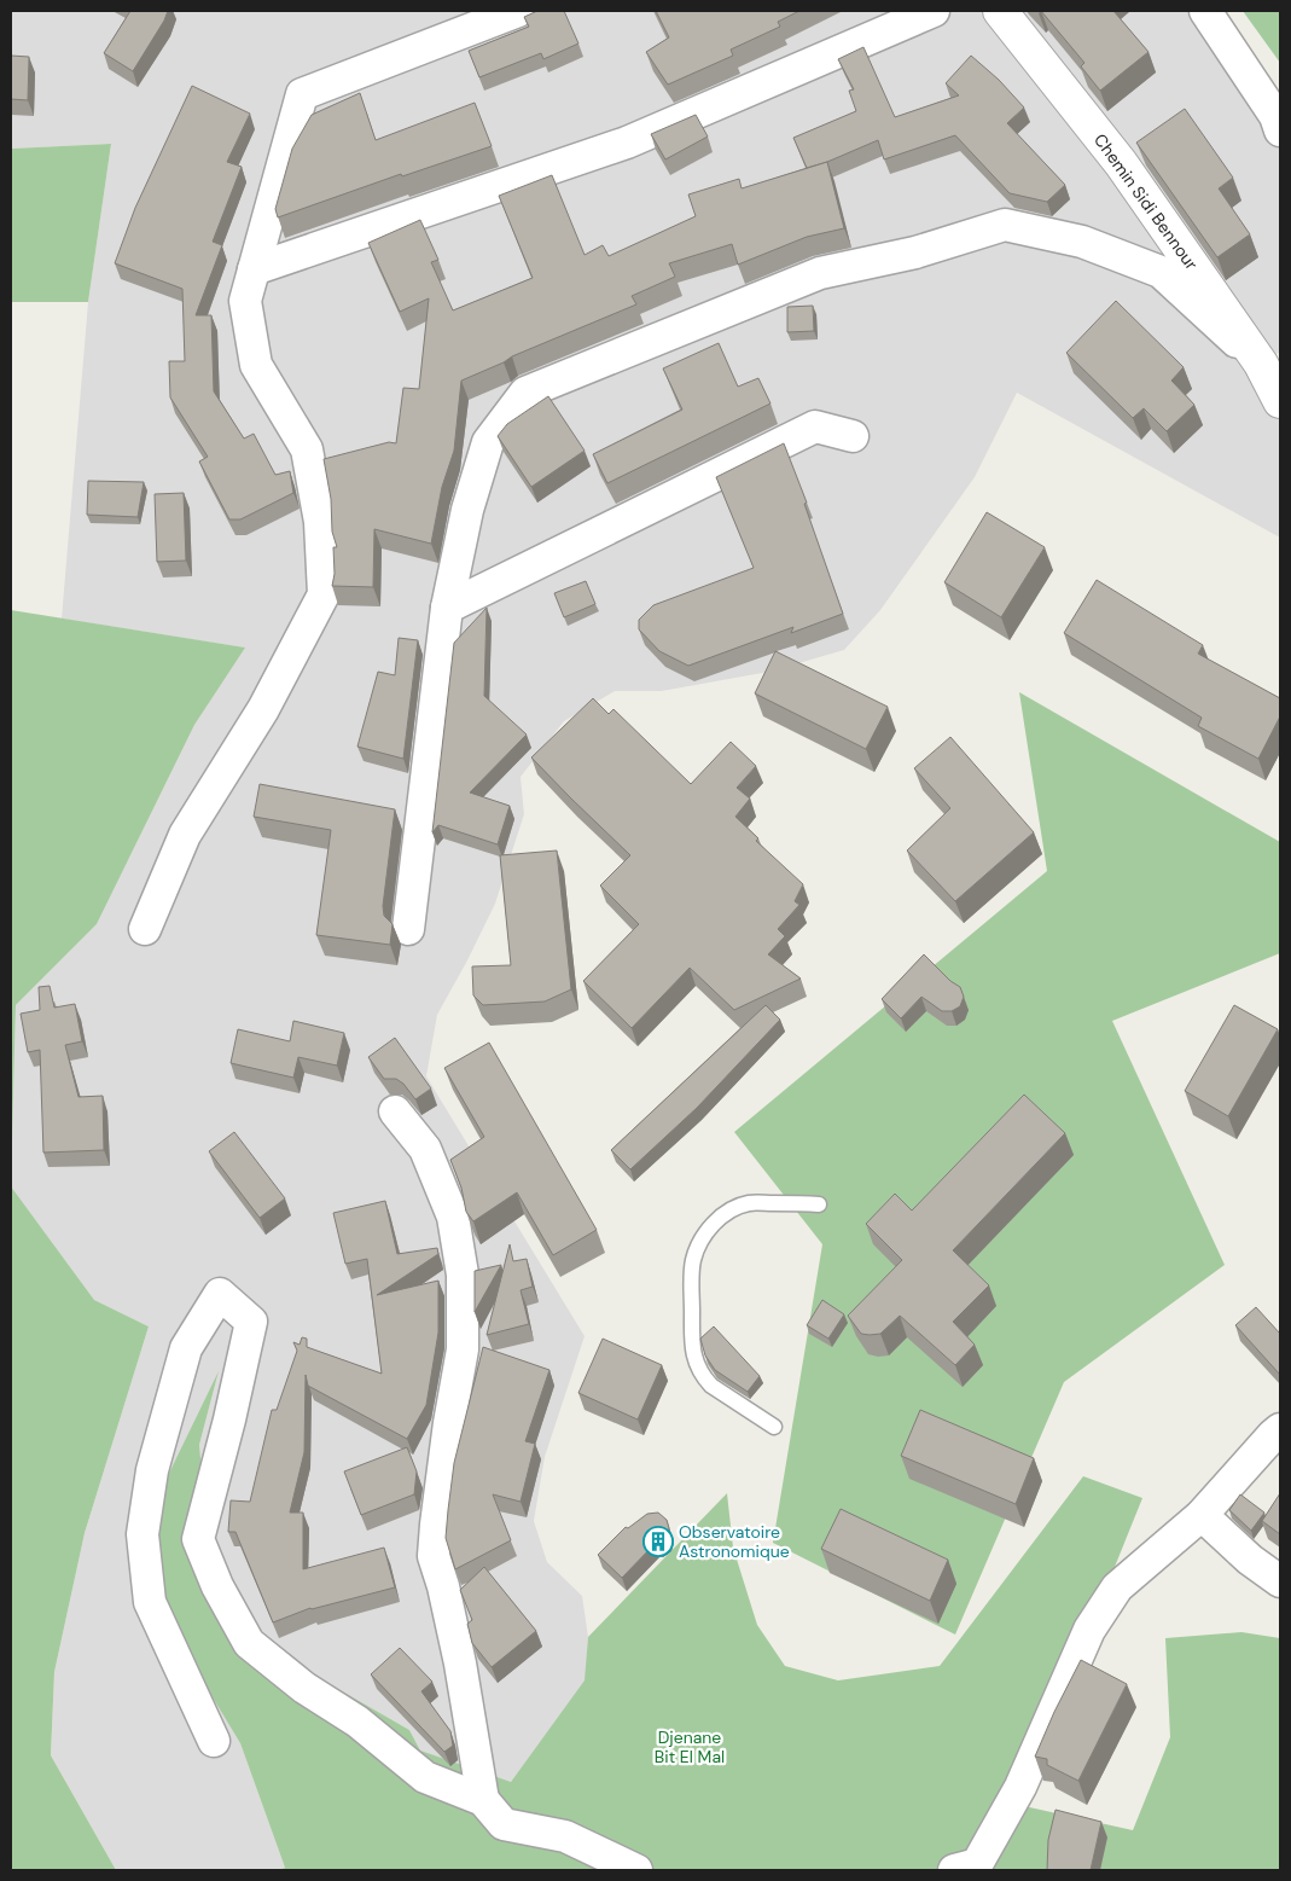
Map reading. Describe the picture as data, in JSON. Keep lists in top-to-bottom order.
{
  "streets": {
    "street": ["Chemin Sidi Bennour"]
  },
  "parks": ["Djenane Bit El Mal"],
  "places": {
    "building": ["Observatoire Astronomique"]
  }
}
